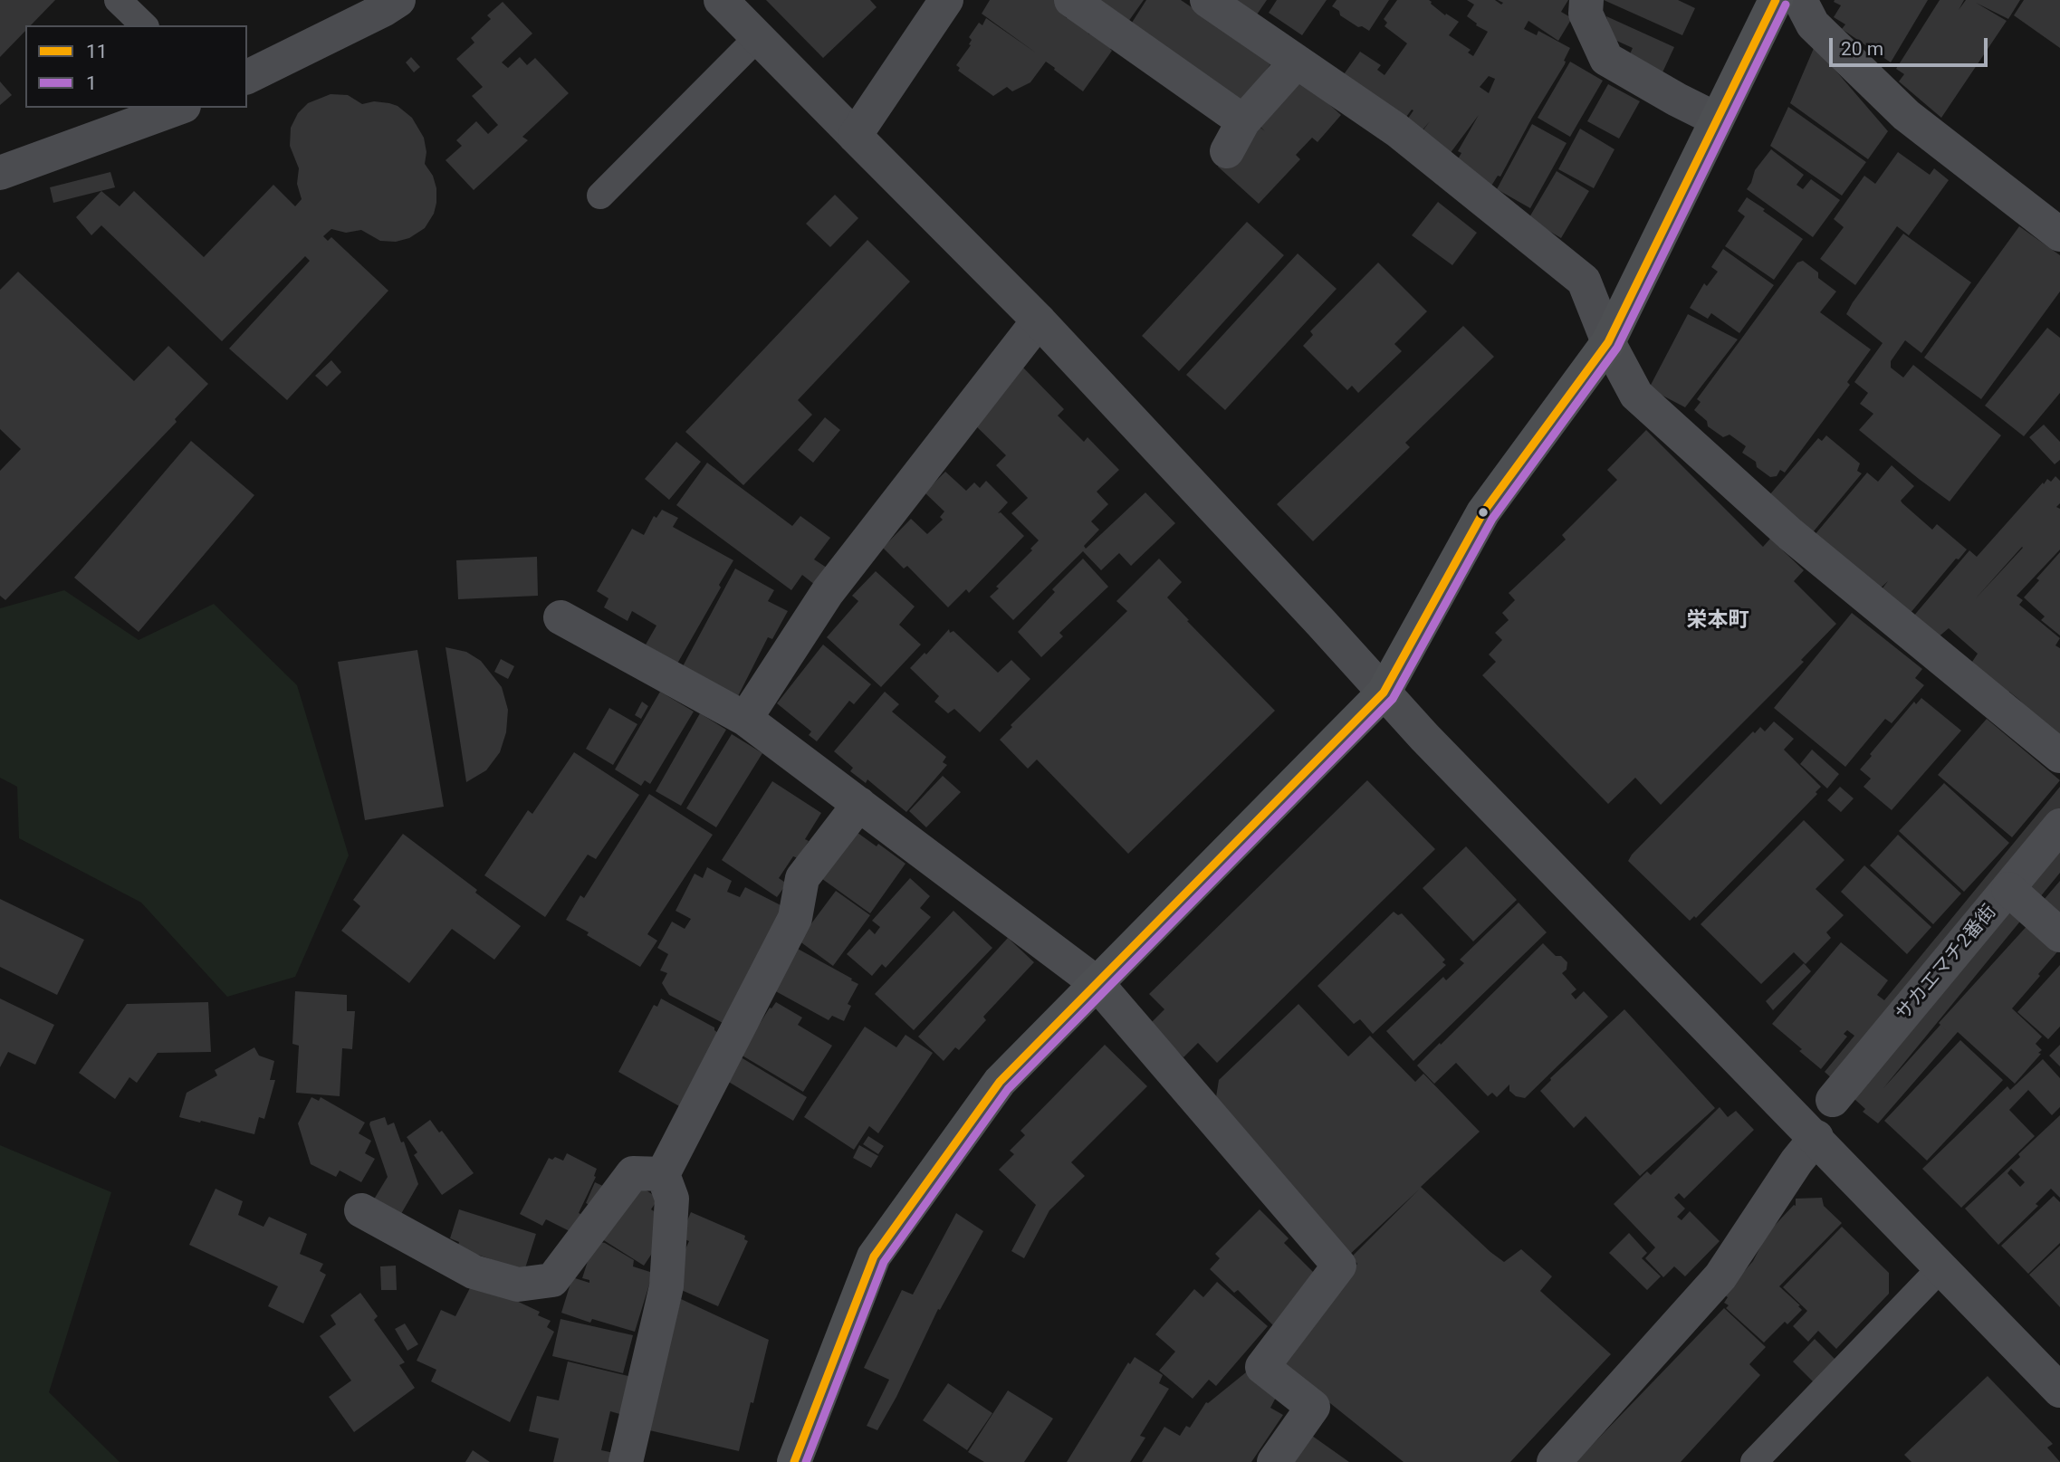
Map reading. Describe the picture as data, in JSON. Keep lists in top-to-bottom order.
{
  "streets": {
    "street": ["サカエマチ2番街"]
  },
  "districts": ["栄本町"],
  "lines": ["transit line 11", "transit line 1"],
  "legend": ["11", "1"],
  "scale_bar": "20 m"
}
